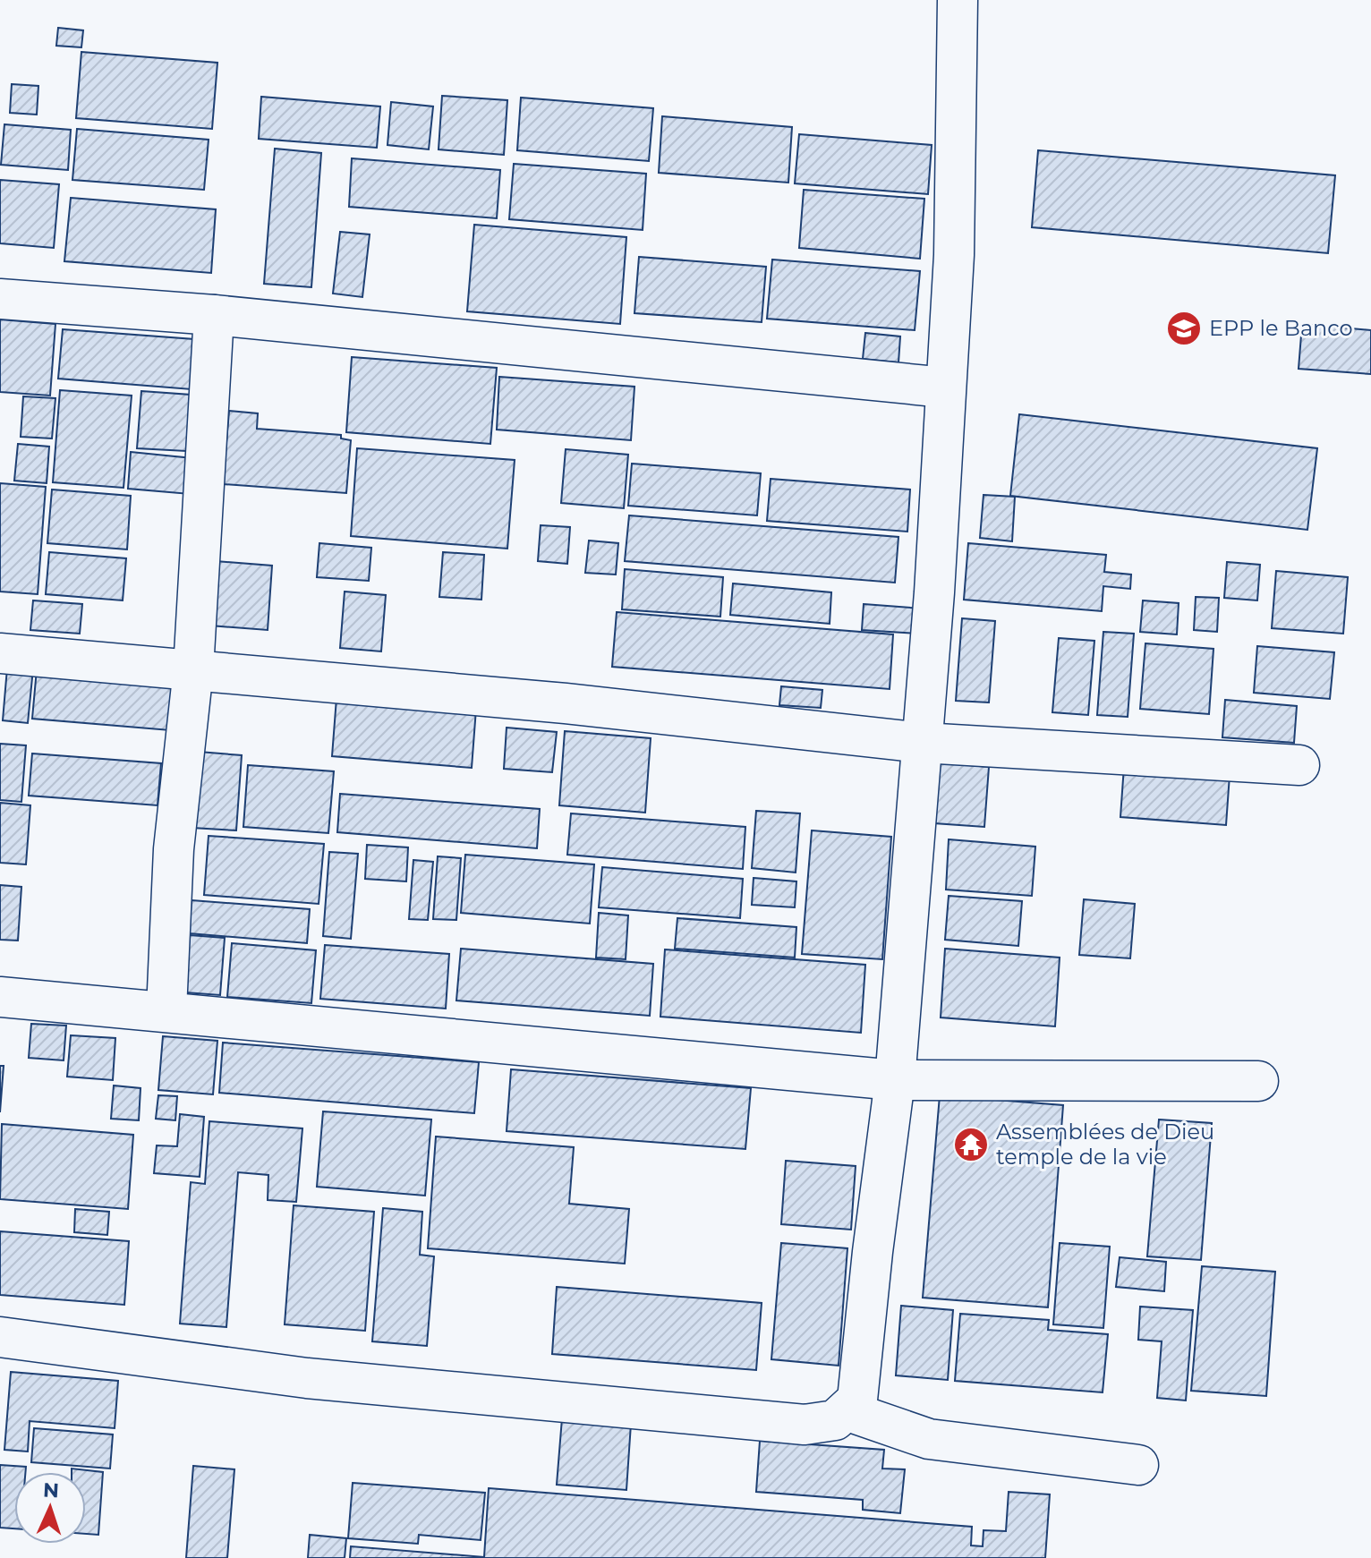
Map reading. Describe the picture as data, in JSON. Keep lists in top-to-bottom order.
{
  "places": {
    "school or university": ["EPP le Banco"],
    "temple": ["Assemblées de Dieu temple de la vie"]
  },
  "north": "top"
}
